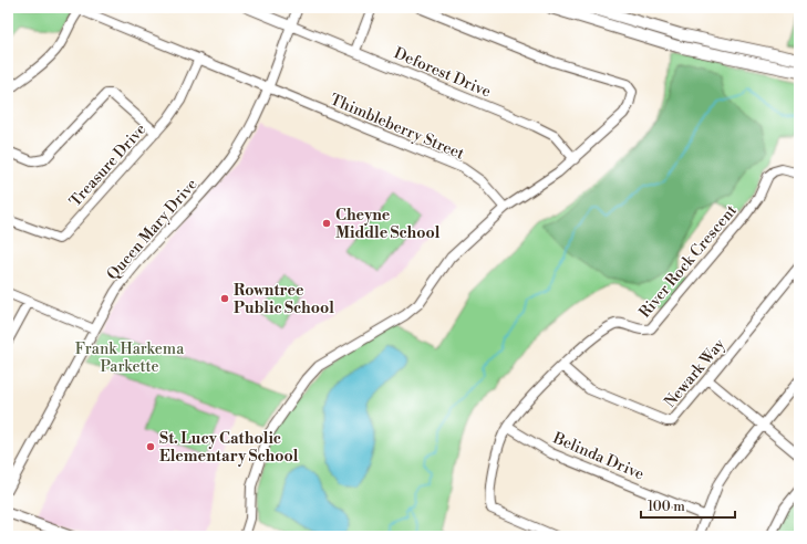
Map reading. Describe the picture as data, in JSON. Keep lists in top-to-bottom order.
{
  "streets": {
    "street": [
      "Deforest Drive",
      "Thimbleberry Street",
      "Treasure Drive",
      "Queen Mary Drive",
      "River Rock Crescent",
      "Newark Way",
      "Belinda Drive"
    ]
  },
  "crossings": [
    ["Deforest Drive", "Queen Mary Drive"],
    ["Thimbleberry Street", "Treasure Drive"],
    ["Thimbleberry Street", "Queen Mary Drive"],
    ["River Rock Crescent", "Newark Way"],
    ["River Rock Crescent", "Belinda Drive"]
  ],
  "parks": ["Frank Harkema Parkette"],
  "places": ["Cheyne Middle School", "Rowntree Public School", "St. Lucy Catholic Elementary School"],
  "scale_bar": "100 m"
}
